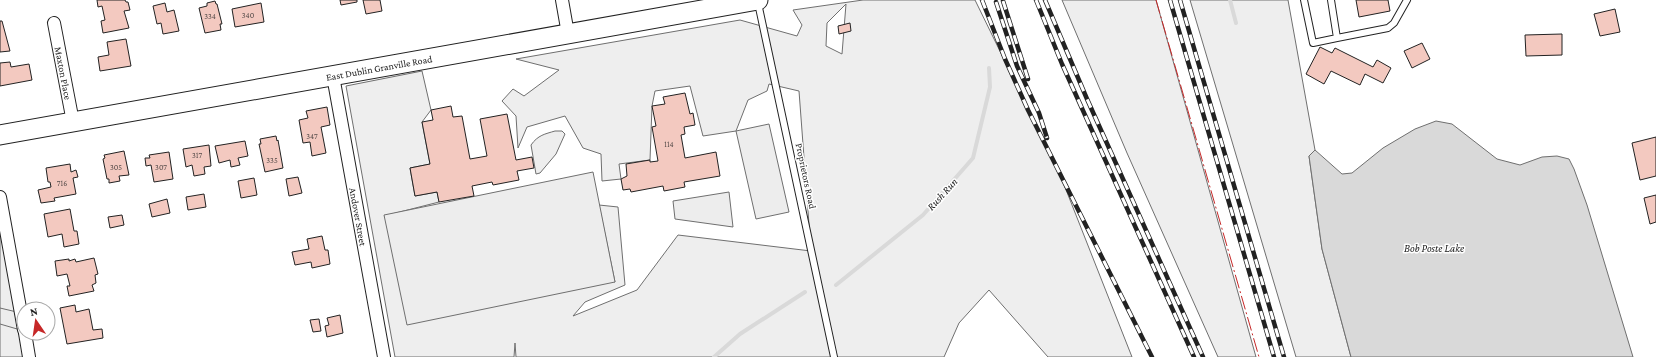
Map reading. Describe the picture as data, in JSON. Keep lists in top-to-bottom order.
{
  "streets": {
    "main road": ["East Dublin Granville Road"],
    "street": ["Maxton Place", "Andover Street"],
    "lane": ["Proprietors Road"]
  },
  "crossings": [
    ["East Dublin Granville Road", "Maxton Place"],
    ["East Dublin Granville Road", "Proprietors Road"],
    ["East Dublin Granville Road", "Andover Street"]
  ],
  "water": ["Rush Run", "Bob Poste Lake"],
  "house_numbers": [
    "340",
    "334",
    "347",
    "114",
    "317",
    "335",
    "305",
    "307",
    "716"
  ],
  "north": "top"
}
